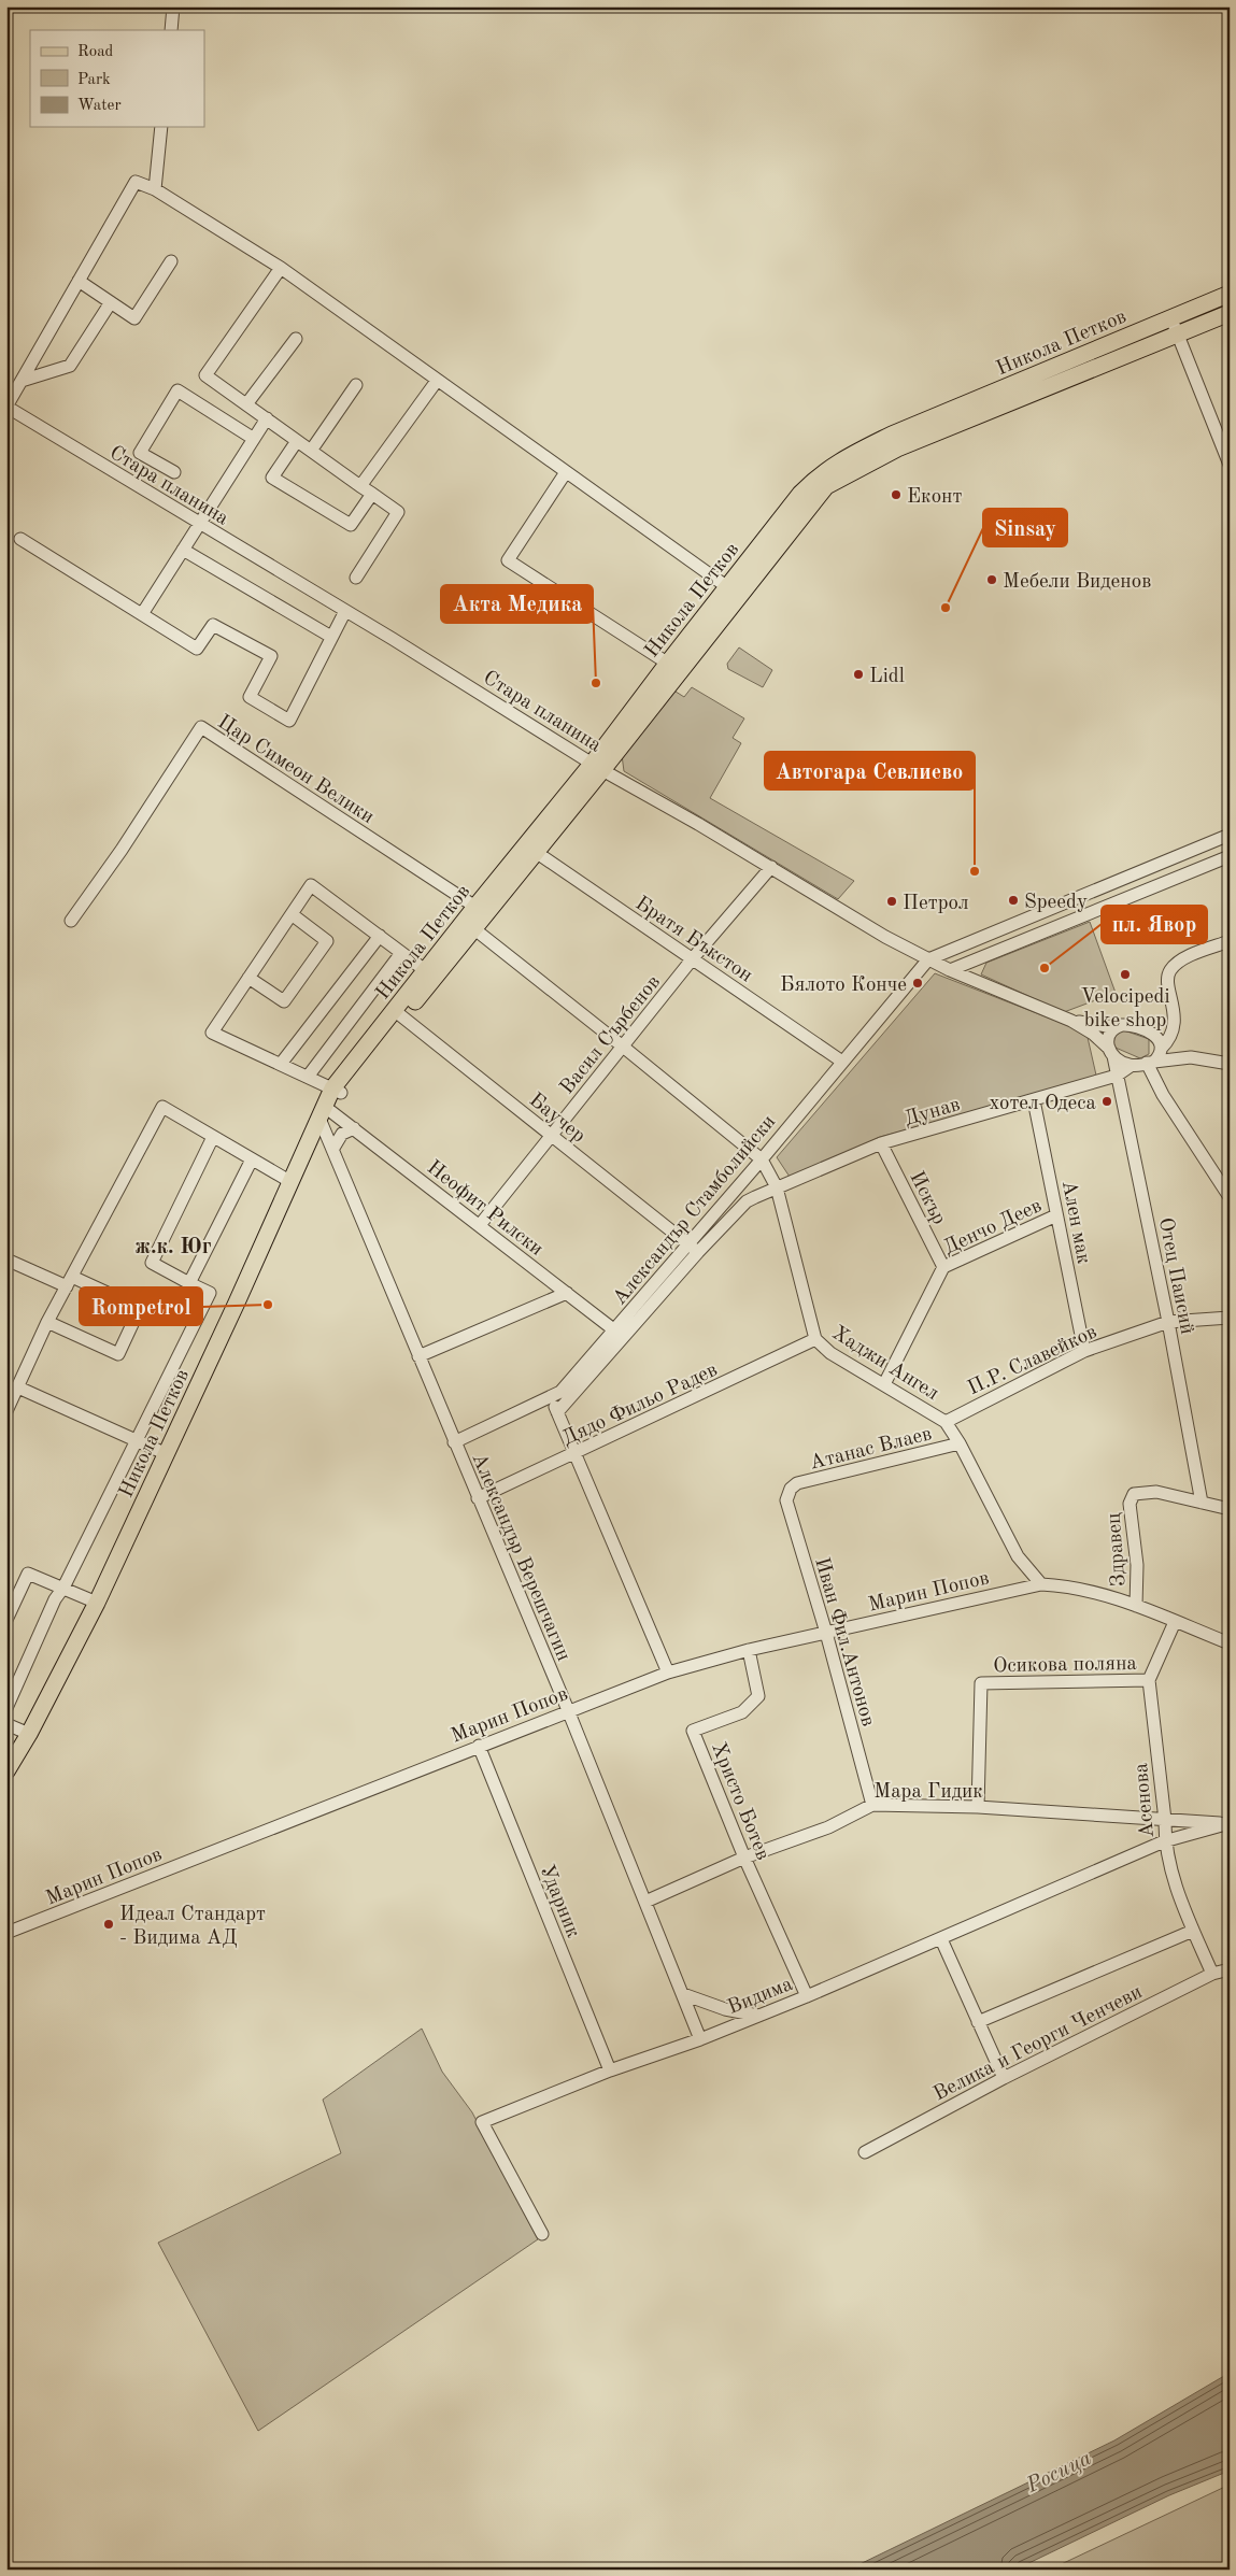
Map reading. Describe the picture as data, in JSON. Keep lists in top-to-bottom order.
{
  "streets": {
    "main road": ["Никола Петков"],
    "street": [
      "Стара планина",
      "Цар Симеон Велики",
      "Братя Бъкстон",
      "Васил Сърбенов",
      "Дунав",
      "Баучер",
      "Искър",
      "Неофит Рилски",
      "Александър Стамболийски",
      "Ален мак",
      "Денчо Деев",
      "Отец Паисий",
      "П.Р. Славейков",
      "Хаджи Ангел",
      "Дядо Фильо Радев",
      "Атанас Влаев",
      "Здравец",
      "Александър Верешчагин",
      "Марин Попов",
      "Иван Фил.Антонов",
      "Осикова поляна",
      "Мара Гидик",
      "Христо Ботев",
      "Асенова",
      "Ударник",
      "Видима",
      "Велика и Георги Ченчеви"
    ]
  },
  "crossings": [
    ["Никола Петков", "Стара планина"],
    ["Никола Петков", "Цар Симеон Велики"],
    ["Никола Петков", "Братя Бъкстон"],
    ["Никола Петков", "Баучер"],
    ["Никола Петков", "Неофит Рилски"],
    ["Никола Петков", "Александър Верешчагин"],
    ["Стара планина", "Васил Сърбенов"],
    ["Стара планина", "Дунав"],
    ["Стара планина", "Александър Стамболийски"],
    ["Стара планина", "Отец Паисий"],
    ["Братя Бъкстон", "Васил Сърбенов"],
    ["Братя Бъкстон", "Александър Стамболийски"],
    ["Васил Сърбенов", "Баучер"],
    ["Васил Сърбенов", "Неофит Рилски"],
    ["Дунав", "Искър"],
    ["Дунав", "Александър Стамболийски"],
    ["Дунав", "Ален мак"],
    ["Дунав", "Отец Паисий"],
    ["Дунав", "Хаджи Ангел"],
    ["Баучер", "Александър Стамболийски"],
    ["Искър", "Денчо Деев"],
    ["Неофит Рилски", "Александър Стамболийски"],
    ["Неофит Рилски", "Александър Верешчагин"],
    ["Александър Стамболийски", "Хаджи Ангел"],
    ["Александър Стамболийски", "Александър Верешчагин"],
    ["Ален мак", "Денчо Деев"],
    ["Ален мак", "П.Р. Славейков"],
    ["Денчо Деев", "Хаджи Ангел"],
    ["Отец Паисий", "П.Р. Славейков"],
    ["Отец Паисий", "Здравец"],
    ["П.Р. Славейков", "Хаджи Ангел"],
    ["Хаджи Ангел", "Дядо Фильо Радев"],
    ["Хаджи Ангел", "Атанас Влаев"],
    ["Хаджи Ангел", "Марин Попов"],
    ["Дядо Фильо Радев", "Александър Верешчагин"],
    ["Атанас Влаев", "Иван Фил.Антонов"],
    ["Здравец", "Марин Попов"],
    ["Александър Верешчагин", "Марин Попов"],
    ["Александър Верешчагин", "Мара Гидик"],
    ["Александър Верешчагин", "Видима"],
    ["Марин Попов", "Иван Фил.Антонов"],
    ["Марин Попов", "Христо Ботев"],
    ["Марин Попов", "Ударник"],
    ["Иван Фил.Антонов", "Мара Гидик"],
    ["Осикова поляна", "Мара Гидик"],
    ["Осикова поляна", "Асенова"],
    ["Мара Гидик", "Христо Ботев"],
    ["Мара Гидик", "Асенова"],
    ["Мара Гидик", "Видима"],
    ["Христо Ботев", "Видима"],
    ["Асенова", "Видима"],
    ["Асенова", "Велика и Георги Ченчеви"],
    ["Ударник", "Видима"]
  ],
  "districts": ["ж.к. Юг"],
  "water": ["Росица"],
  "places": [
    "Еконт",
    "Мебели Виденов",
    "Sinsay",
    "Lidl",
    "Акта Медика",
    "Автогара Севлиево",
    "Speedy",
    "Петрол",
    "пл. Явор",
    "Velocipedi bike shop",
    "Бялото Конче",
    "хотел Одеса",
    "Rompetrol",
    "Идеал Стандарт - Видима АД"
  ],
  "legend": ["Road", "Park", "Water"]
}
